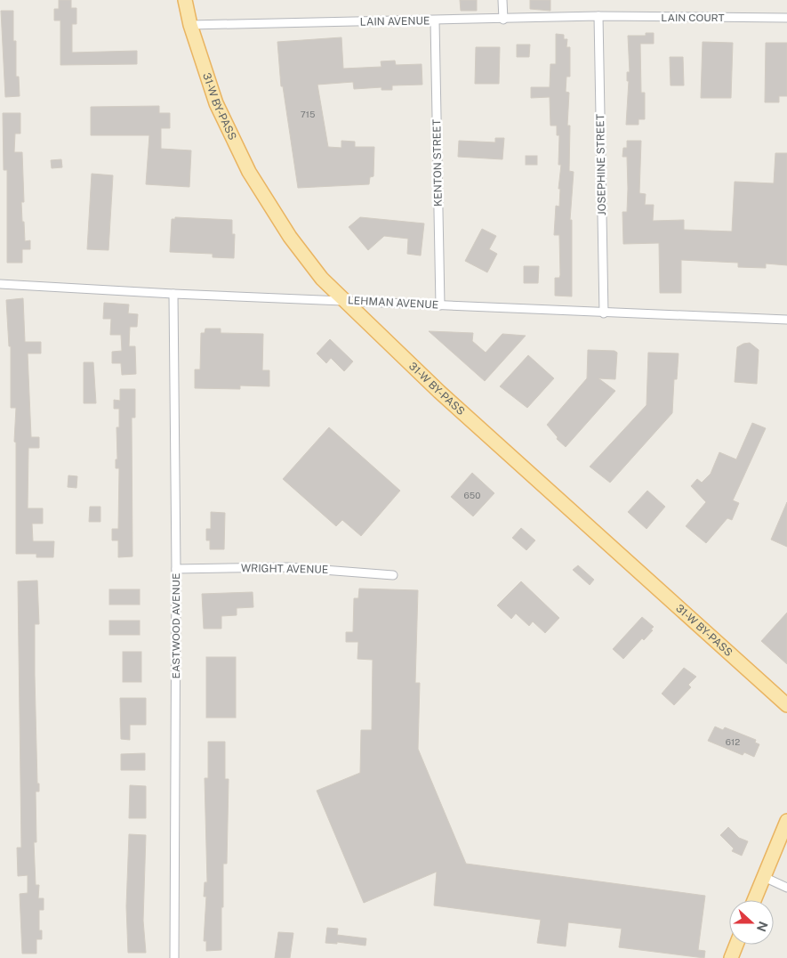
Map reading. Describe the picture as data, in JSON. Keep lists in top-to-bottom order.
{
  "streets": {
    "main road": ["31-W BY-PASS"],
    "street": [
      "LAIN COURT",
      "LAIN AVENUE",
      "KENTON STREET",
      "JOSEPHINE STREET",
      "LEHMAN AVENUE",
      "WRIGHT AVENUE",
      "EASTWOOD AVENUE"
    ]
  },
  "crossings": [
    ["LAIN COURT", "LAIN AVENUE"],
    ["LAIN COURT", "JOSEPHINE STREET"],
    ["LAIN AVENUE", "31-W BY-PASS"],
    ["LAIN AVENUE", "KENTON STREET"],
    ["LAIN AVENUE", "JOSEPHINE STREET"],
    ["31-W BY-PASS", "LEHMAN AVENUE"],
    ["KENTON STREET", "LEHMAN AVENUE"],
    ["JOSEPHINE STREET", "LEHMAN AVENUE"],
    ["LEHMAN AVENUE", "EASTWOOD AVENUE"],
    ["WRIGHT AVENUE", "EASTWOOD AVENUE"]
  ],
  "house_numbers": ["715", "650", "612"],
  "north": "right"
}
